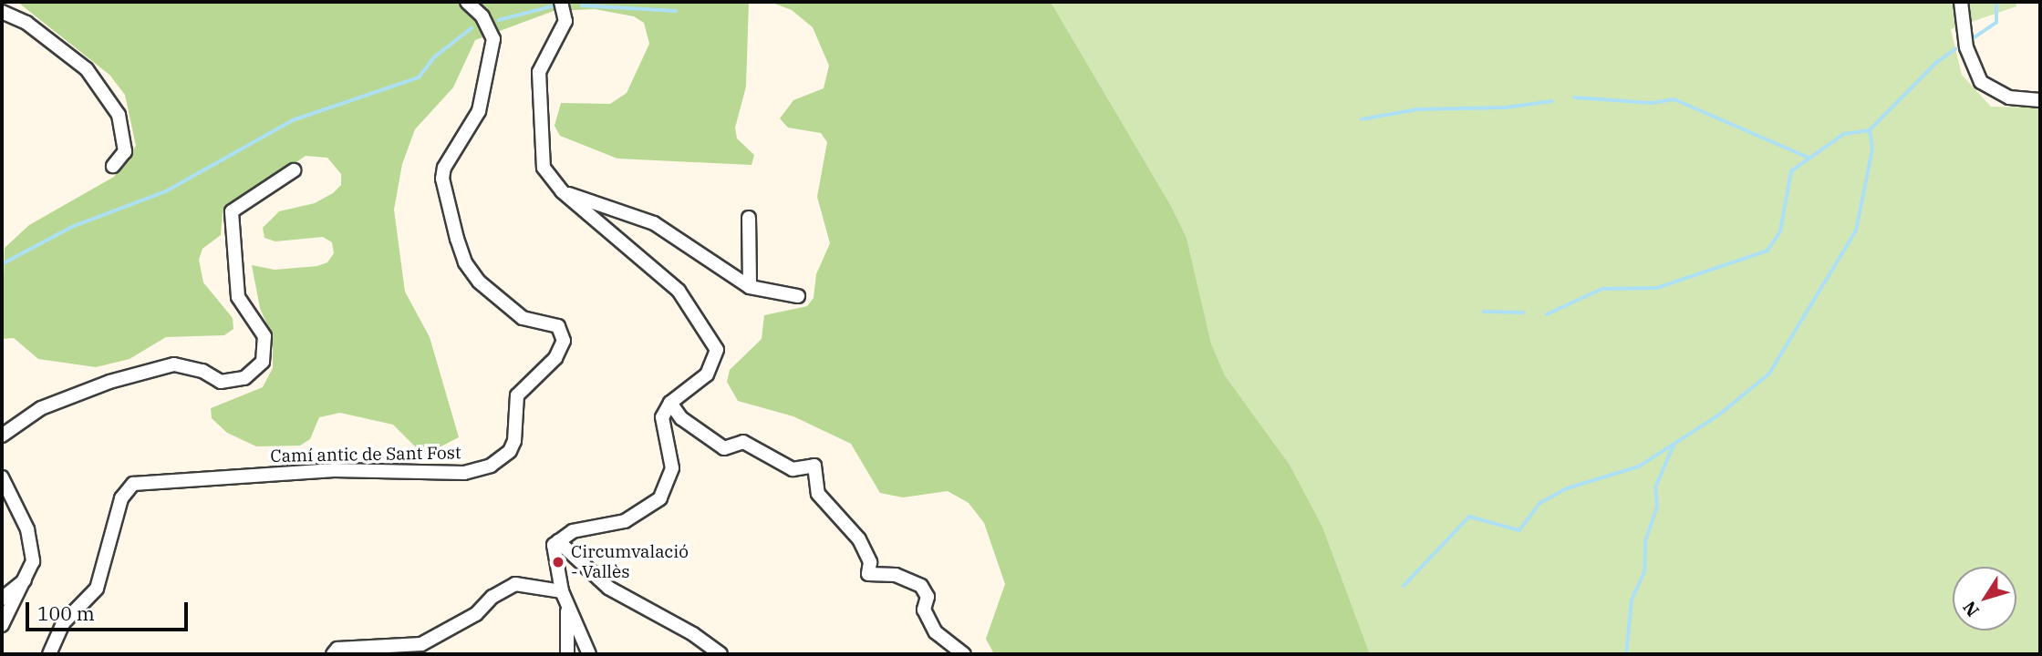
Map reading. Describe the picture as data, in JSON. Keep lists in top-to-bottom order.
{
  "streets": {
    "street": ["Camí antic de Sant Fost"]
  },
  "places": ["Circumvalació - Vallès"],
  "scale_bar": "100 m",
  "north": "bottom left"
}
